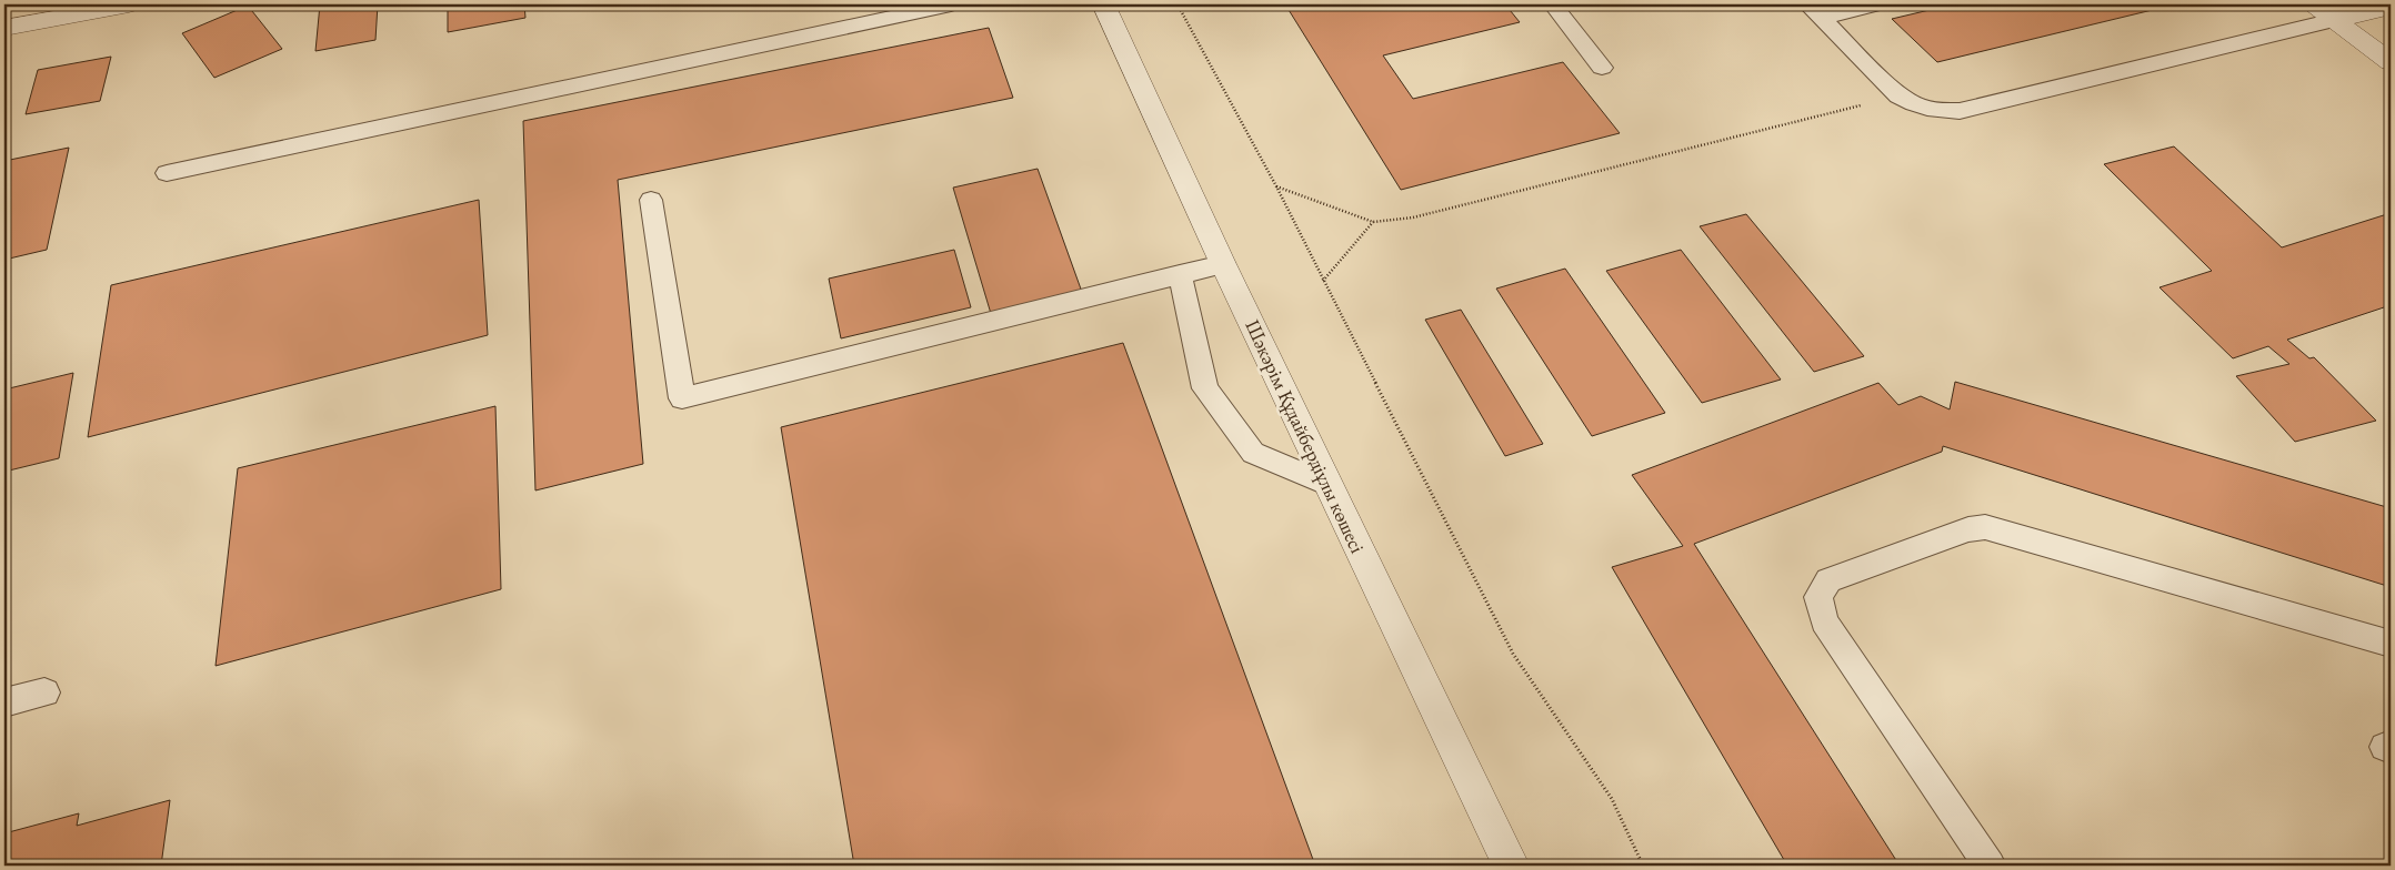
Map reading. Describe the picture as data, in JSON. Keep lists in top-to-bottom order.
{
  "streets": {
    "street": ["Шәкәрім Құдайбердіұлы көшесі"]
  }
}
